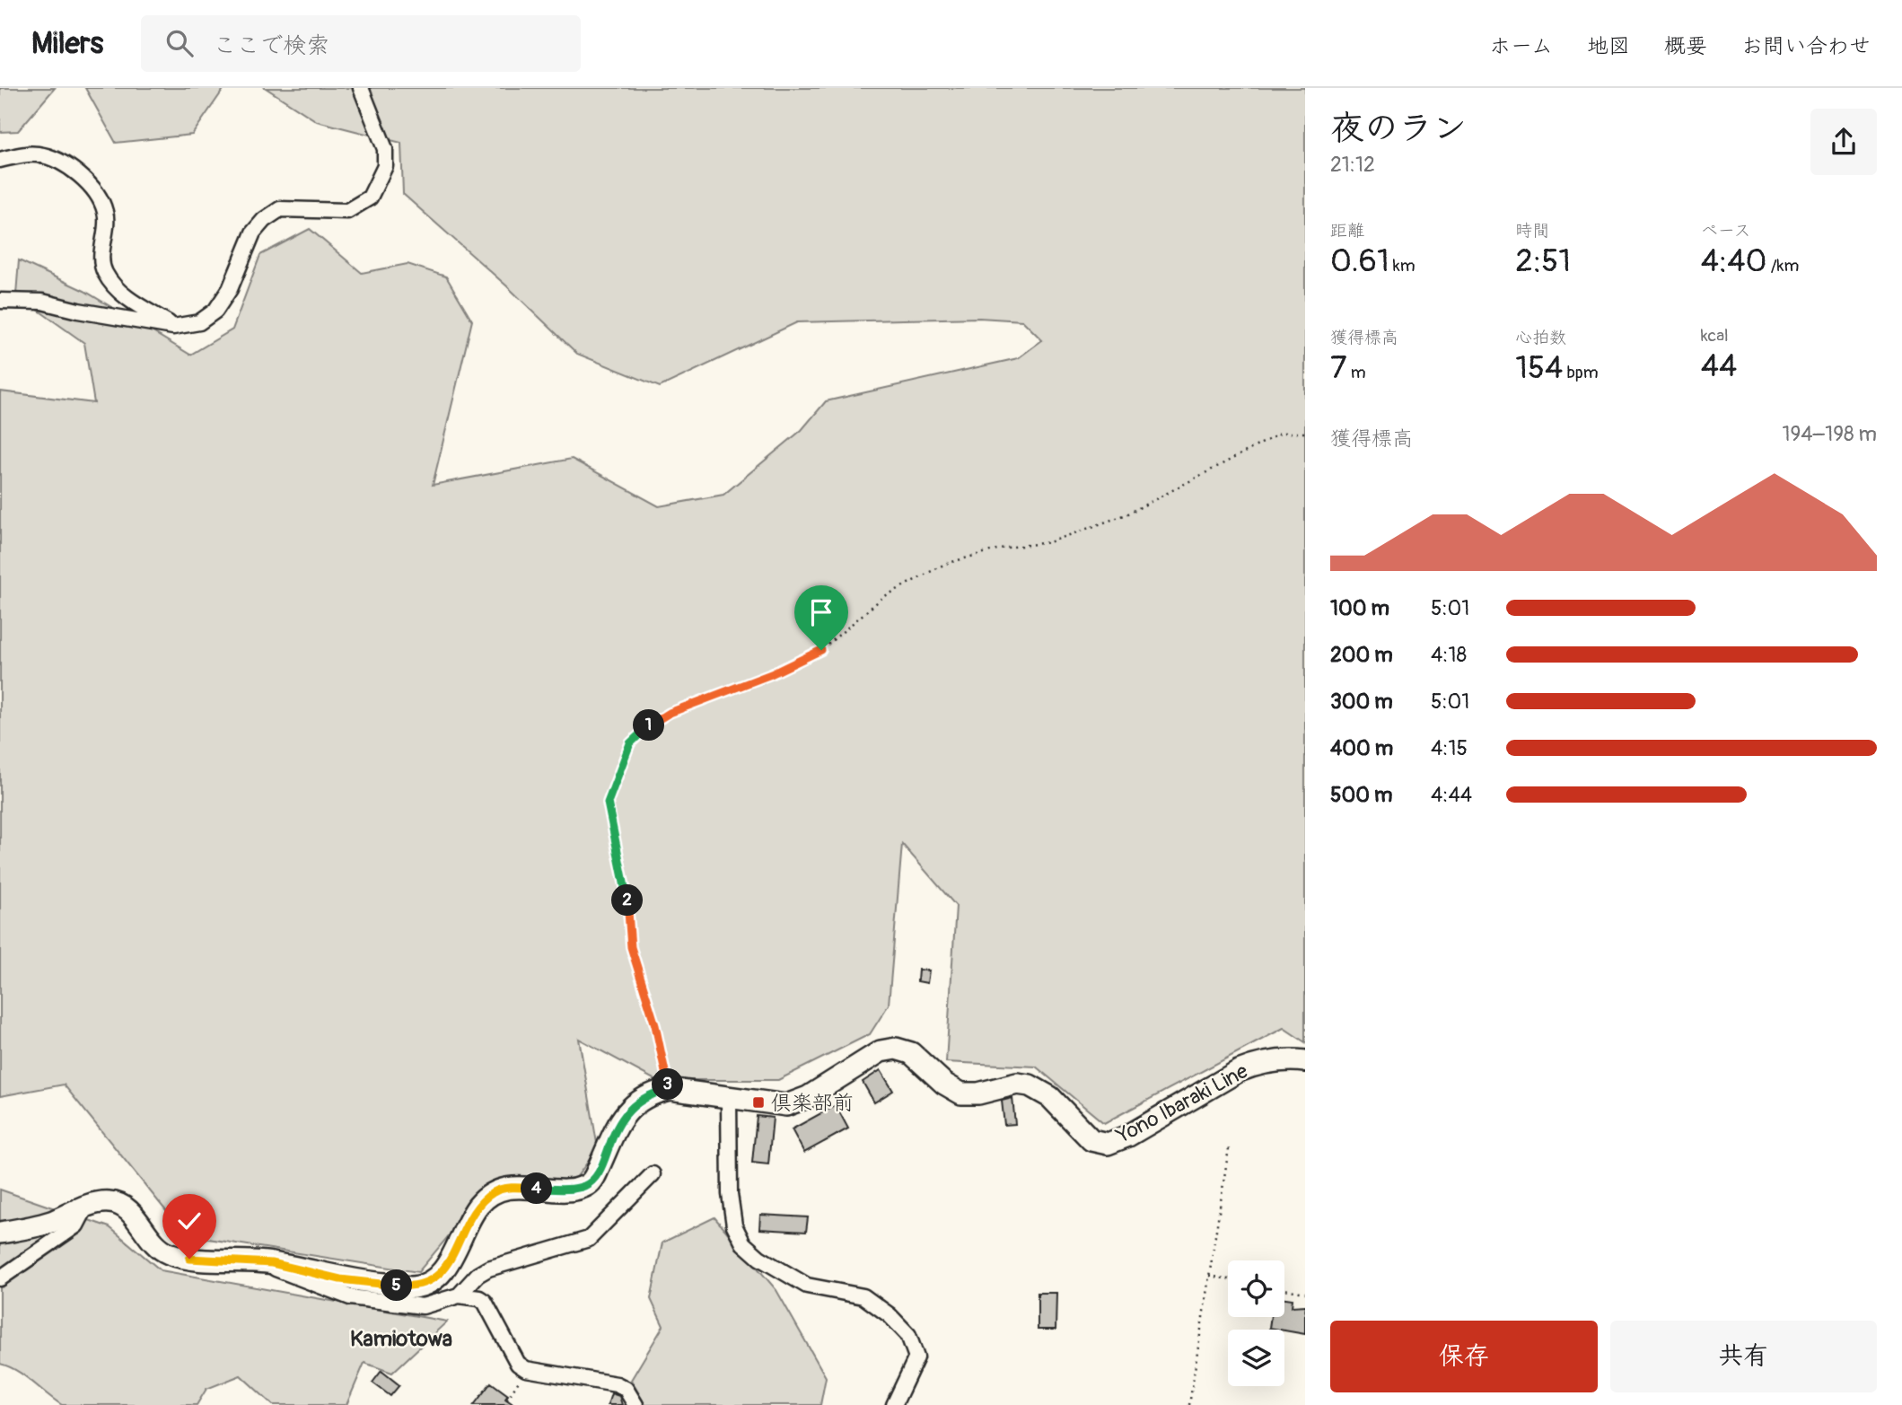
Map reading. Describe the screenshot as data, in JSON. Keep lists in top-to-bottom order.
{
  "streets": {
    "main road": ["Yono Ibaraki Line"]
  },
  "districts": ["Kamiotowa"],
  "places": {
    "transit": ["倶楽部前"]
  },
  "page": {
    "header": "Milers",
    "search": "ここで検索",
    "nav": [
      "ホーム",
      "地図",
      "概要",
      "お問い合わせ"
    ],
    "heading": ["夜のラン", "21:12"],
    "stats": [
      ["距離", "0.61 km"],
      ["時間", "2:51"],
      ["ペース", "4:40 /km"],
      ["獲得標高", "7 m"],
      ["心拍数", "154 bpm"],
      ["kcal", "44"]
    ],
    "chart": ["獲得標高", "194–198 m"],
    "list": [
      {
        "name": "100 m",
        "note": "5:01"
      },
      {
        "name": "200 m",
        "note": "4:18"
      },
      {
        "name": "300 m",
        "note": "5:01"
      },
      {
        "name": "400 m",
        "note": "4:15"
      },
      {
        "name": "500 m",
        "note": "4:44"
      }
    ],
    "pins": [
      "1",
      "2",
      "3",
      "4",
      "5"
    ],
    "buttons": ["保存", "共有"]
  }
}
